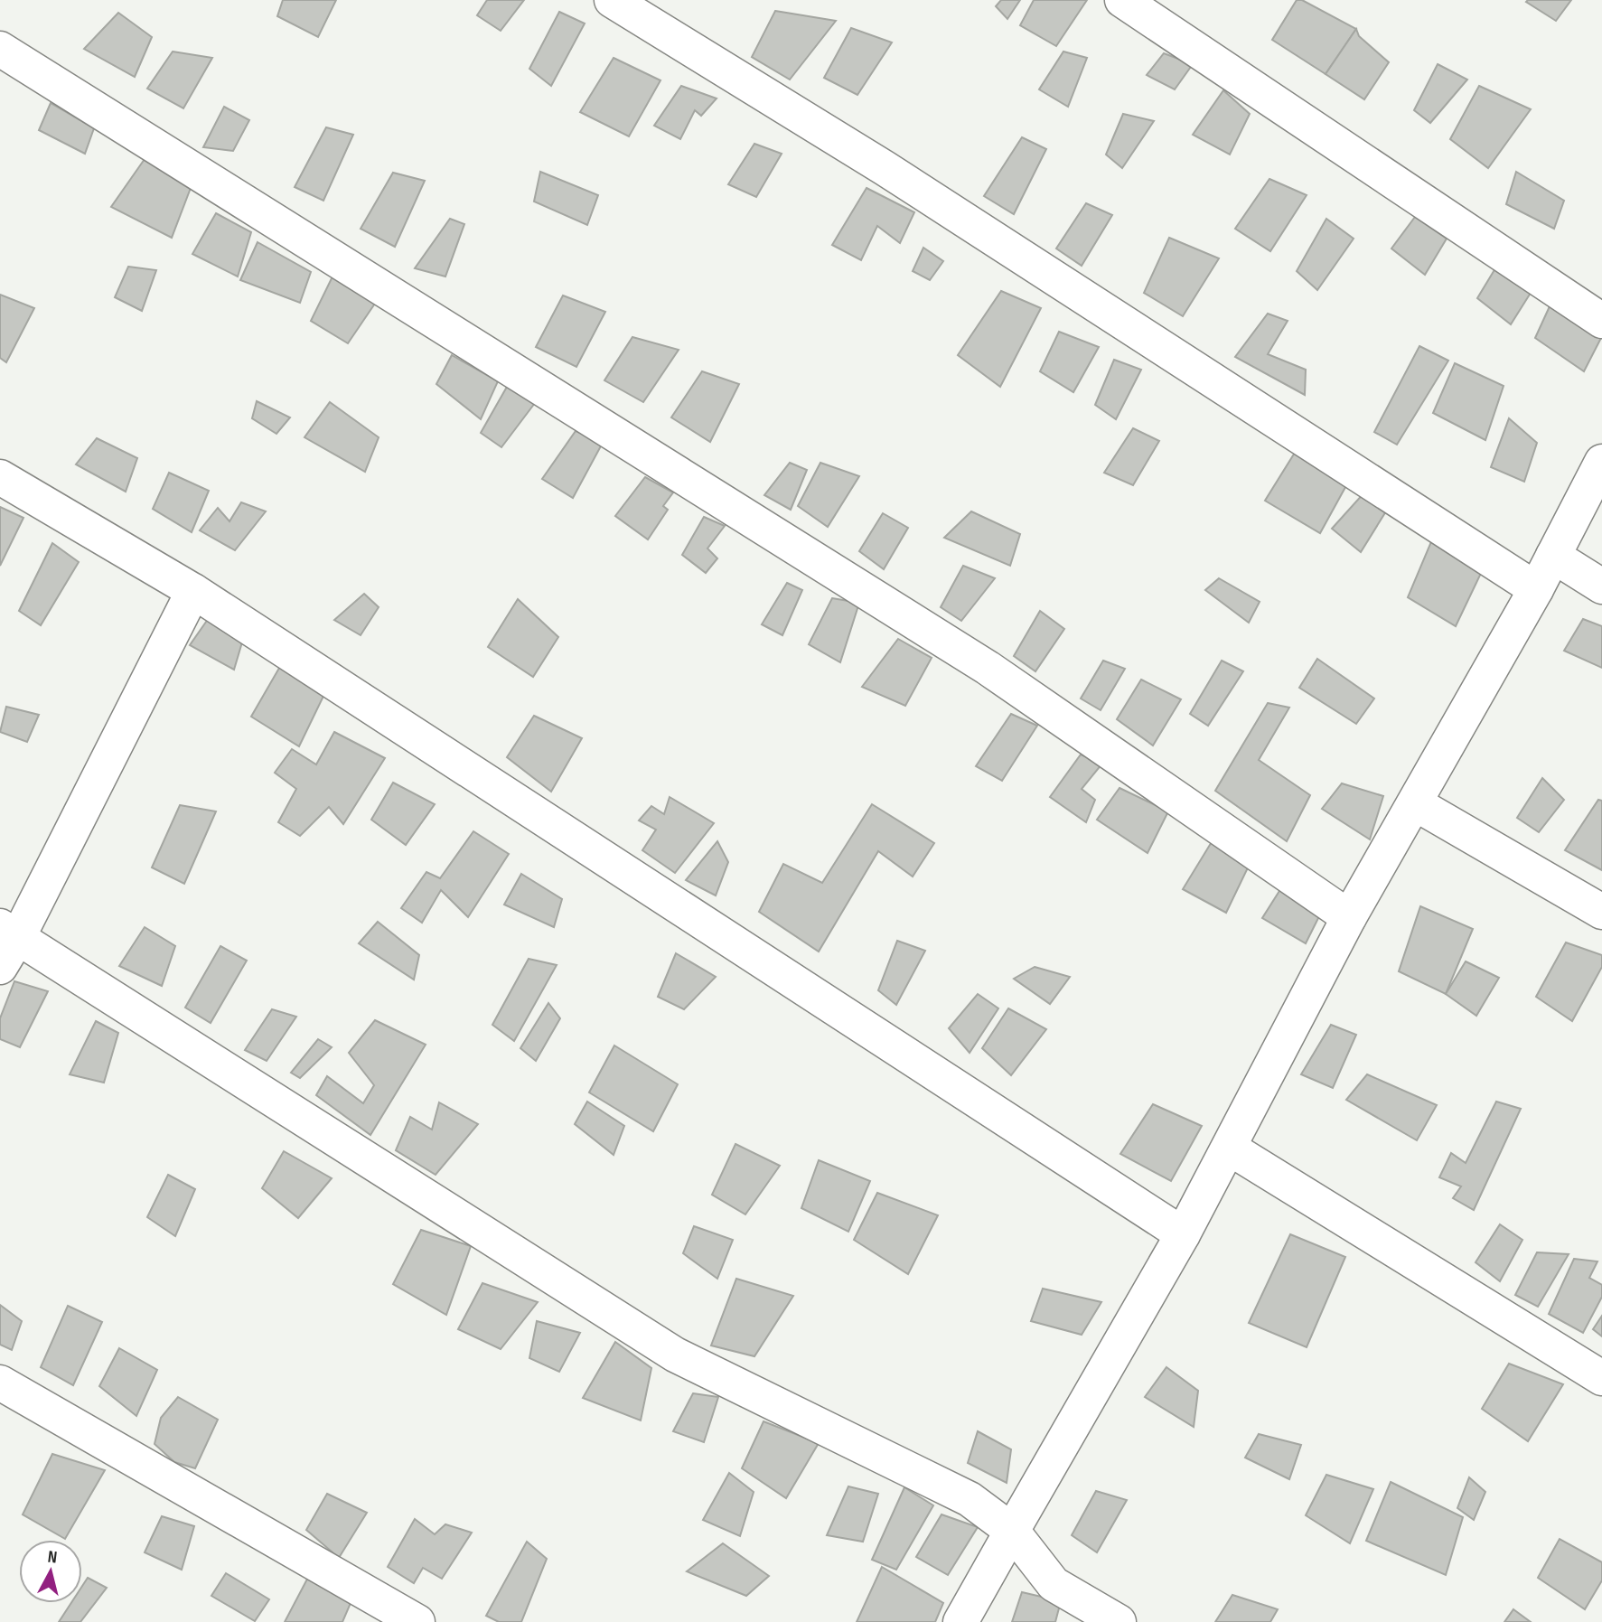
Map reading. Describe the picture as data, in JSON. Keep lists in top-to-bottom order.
{
  "north": "top"
}
